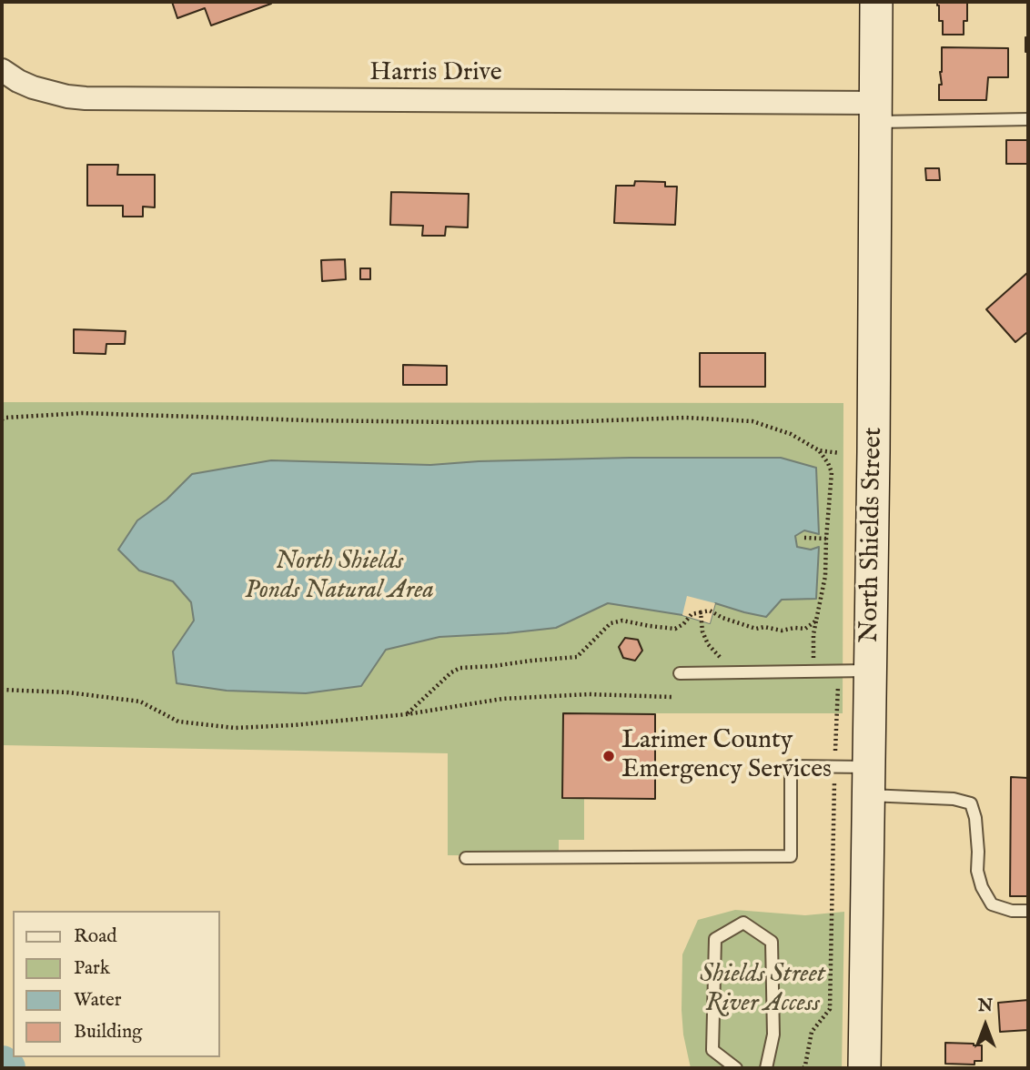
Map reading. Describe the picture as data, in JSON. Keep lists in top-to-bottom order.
{
  "streets": {
    "main road": ["North Shields Street"],
    "street": ["Harris Drive"]
  },
  "crossings": [
    ["Harris Drive", "North Shields Street"]
  ],
  "parks": ["North Shields Ponds Natural Area", "Shields Street River Access"],
  "places": ["Larimer County Emergency Services"],
  "legend": [
    "Road",
    "Park",
    "Water",
    "Building"
  ],
  "north": "top"
}
